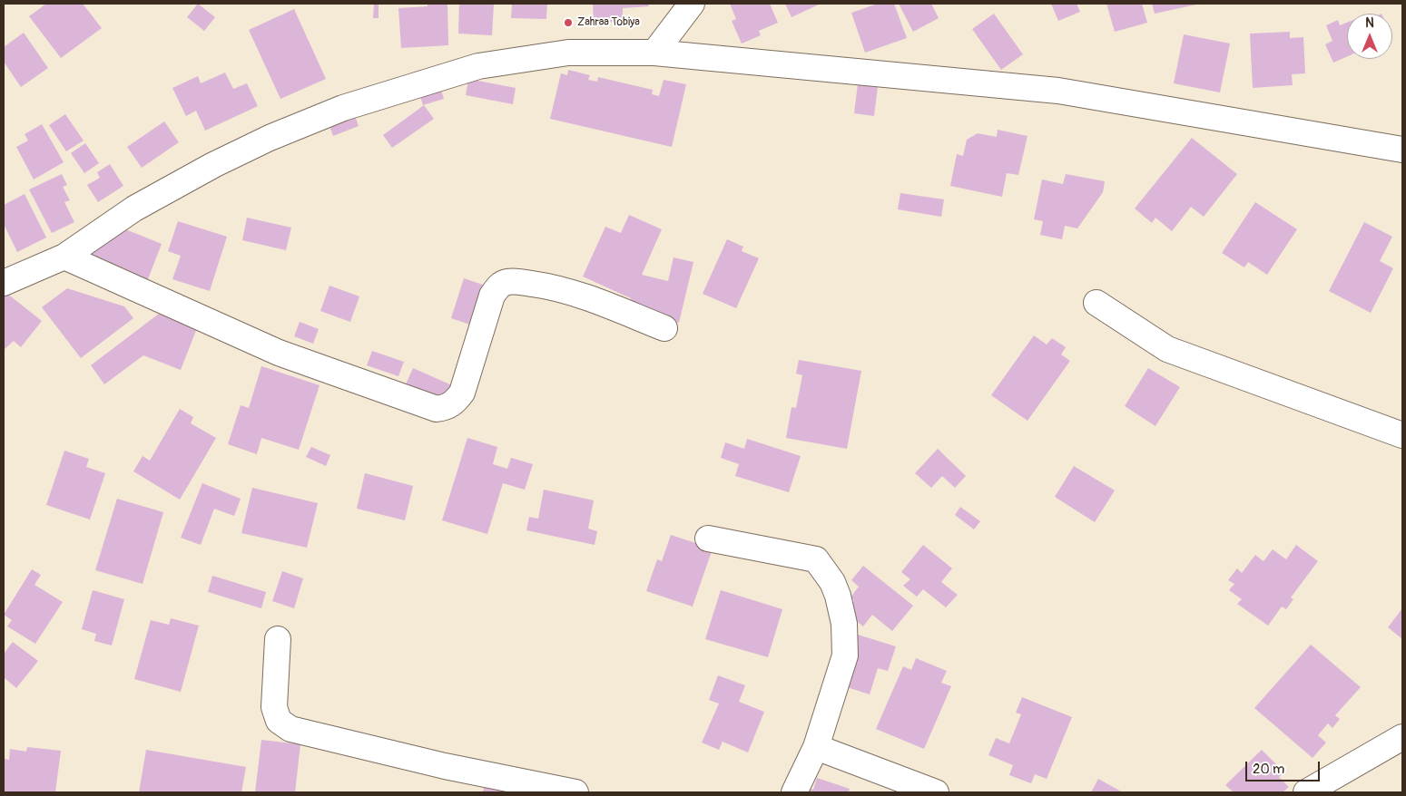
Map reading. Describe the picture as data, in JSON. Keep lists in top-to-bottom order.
{
  "places": ["Zahraa Tobiya"],
  "scale_bar": "20 m",
  "north": "top"
}
